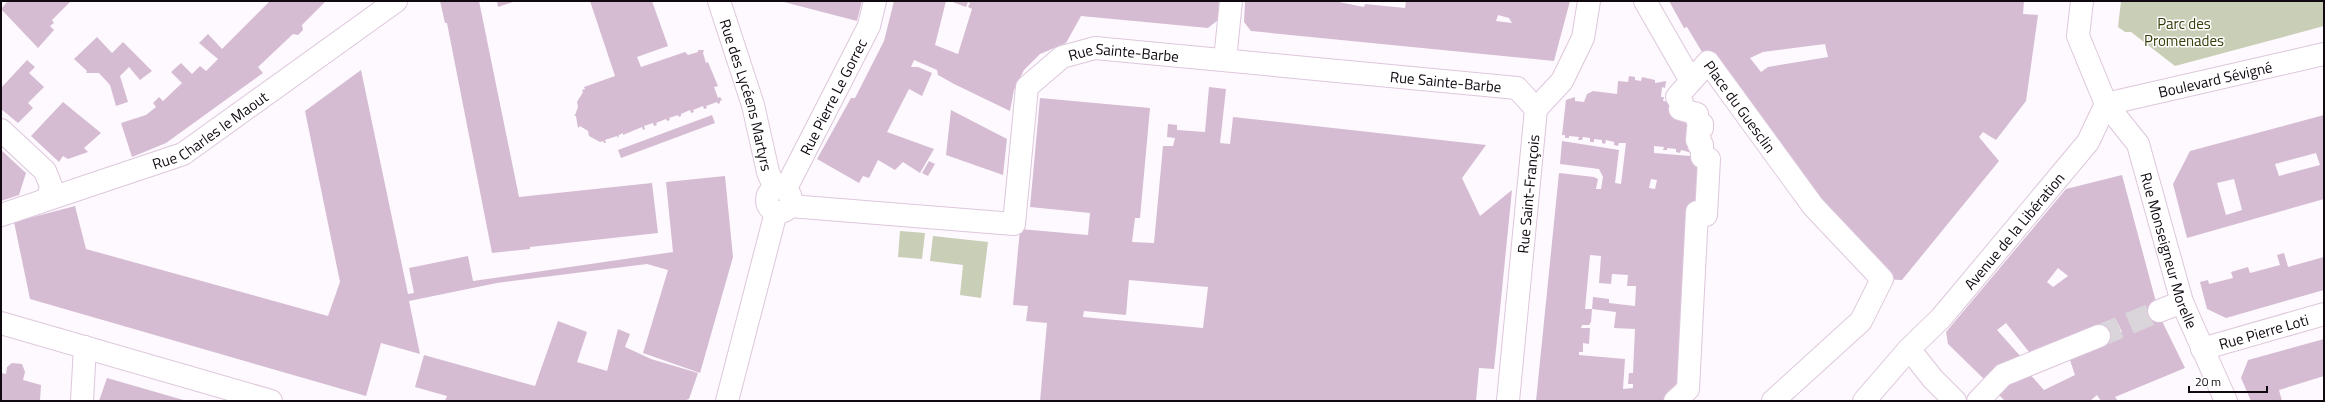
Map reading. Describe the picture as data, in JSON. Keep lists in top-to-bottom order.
{
  "streets": {
    "street": [
      "Rue Sainte-Barbe",
      "Boulevard Sévigné",
      "Rue des Lycéens Martyrs",
      "Rue Pierre Le Gorrec",
      "Place du Guesclin",
      "Rue Charles le Maout",
      "Rue Saint-François",
      "Avenue de la Libération",
      "Rue Monseigneur Morelle",
      "Rue Pierre Loti"
    ]
  },
  "crossings": [
    ["Rue Sainte-Barbe", "Rue des Lycéens Martyrs"],
    ["Rue Sainte-Barbe", "Rue Pierre Le Gorrec"],
    ["Rue Sainte-Barbe", "Rue Saint-François"],
    ["Boulevard Sévigné", "Avenue de la Libération"],
    ["Boulevard Sévigné", "Rue Monseigneur Morelle"],
    ["Rue des Lycéens Martyrs", "Rue Pierre Le Gorrec"],
    ["Avenue de la Libération", "Rue Monseigneur Morelle"],
    ["Rue Monseigneur Morelle", "Rue Pierre Loti"]
  ],
  "parks": ["Parc des Promenades"],
  "scale_bar": "20 m"
}
